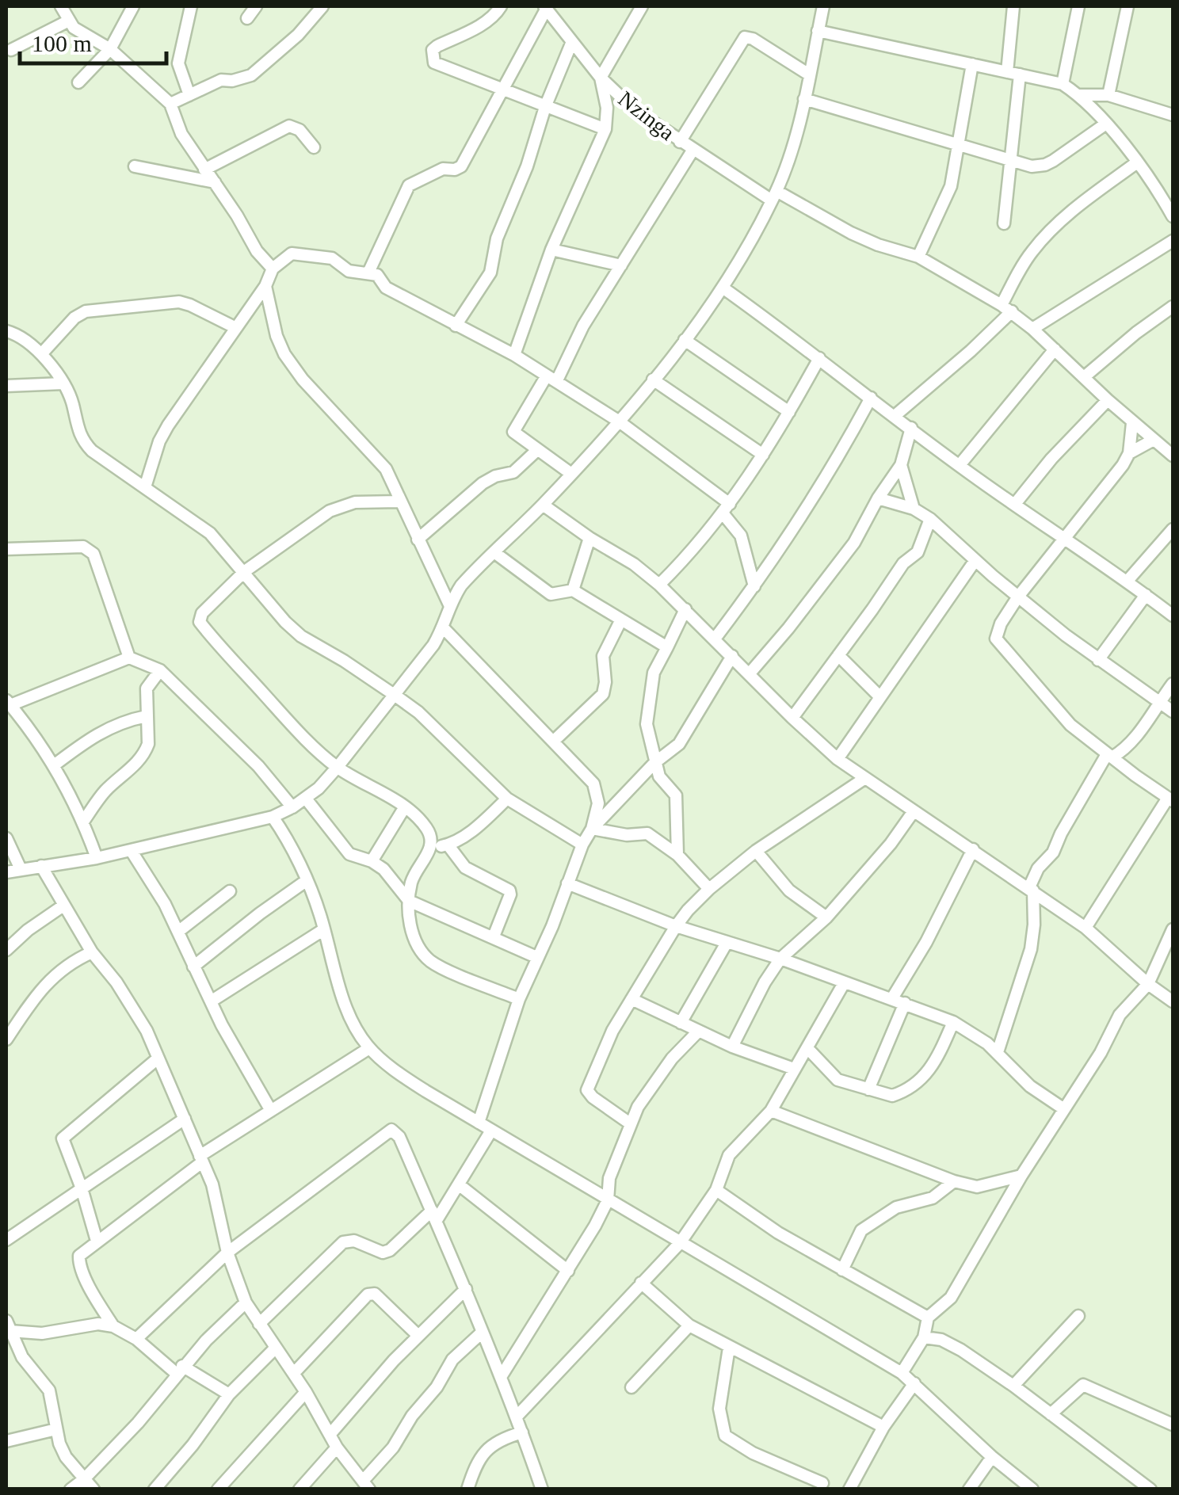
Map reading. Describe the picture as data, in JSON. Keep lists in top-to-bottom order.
{
  "streets": {
    "street": ["Nzinga"]
  },
  "scale_bar": "100 m"
}
